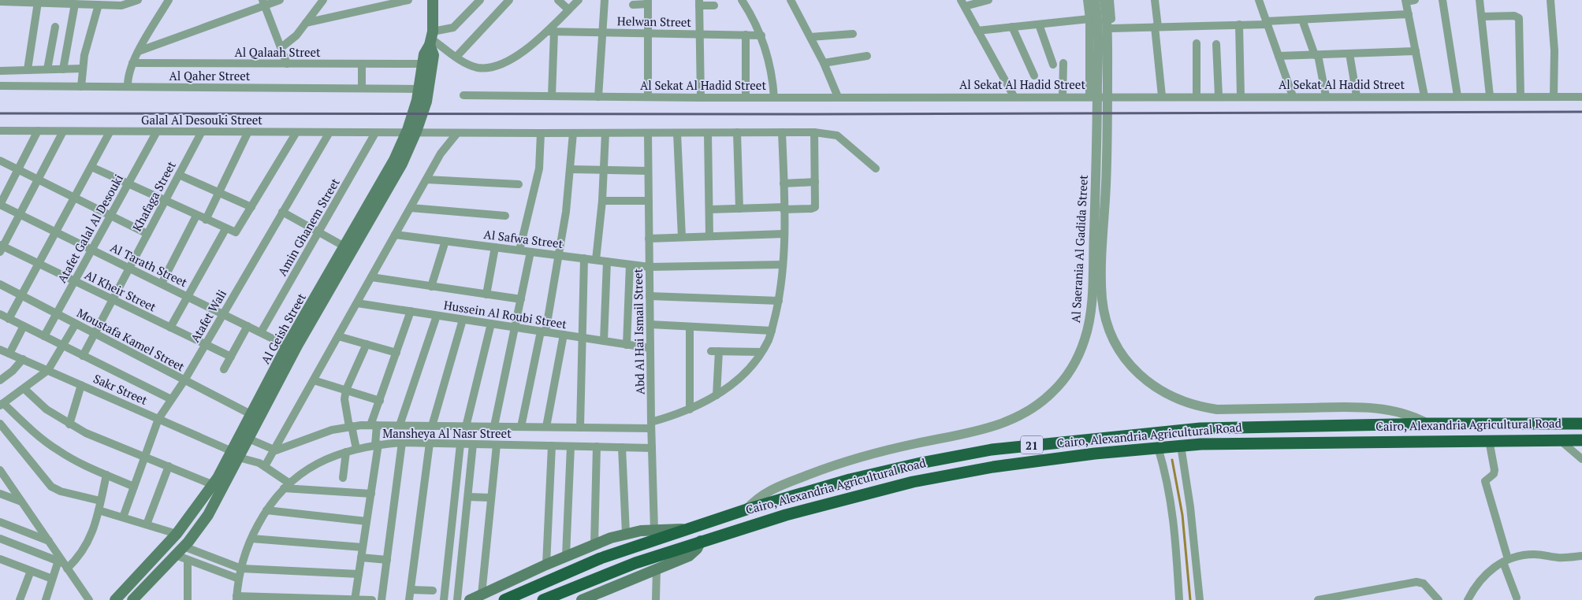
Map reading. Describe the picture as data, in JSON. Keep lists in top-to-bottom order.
{
  "streets": {
    "highway": ["Cairo, Alexandria Agricultural Road", "21"],
    "main road": ["Al Geish Street"],
    "street": [
      "Helwan Street",
      "Al Qalaah Street",
      "Al Qaher Street",
      "Al Sekat Al Hadid Street",
      "Galal Al Desouki Street",
      "Khafaga Street",
      "Amin Ghanem Street",
      "Atafet Galal Al Desouki",
      "Al Safwa Street",
      "Al Saerania Al Gadida Street",
      "Al Tarath Street",
      "Al Kheir Street",
      "Hussein Al Roubi Street",
      "Atafet Wali",
      "Abd Al Hai Ismail Street",
      "Moustafa Kamel Street",
      "Sakr Street",
      "Mansheya Al Nasr Street"
    ]
  },
  "crossings": [
    ["Al Qalaah Street", "Al Geish Street"],
    ["Al Qaher Street", "Al Geish Street"],
    ["Galal Al Desouki Street", "Khafaga Street"],
    ["Galal Al Desouki Street", "Amin Ghanem Street"],
    ["Galal Al Desouki Street", "Atafet Galal Al Desouki"],
    ["Galal Al Desouki Street", "Atafet Wali"],
    ["Khafaga Street", "Al Tarath Street"],
    ["Khafaga Street", "Al Kheir Street"],
    ["Khafaga Street", "Moustafa Kamel Street"],
    ["Amin Ghanem Street", "Al Tarath Street"],
    ["Atafet Galal Al Desouki", "Al Tarath Street"],
    ["Atafet Galal Al Desouki", "Al Kheir Street"],
    ["Atafet Galal Al Desouki", "Moustafa Kamel Street"],
    ["Al Safwa Street", "Abd Al Hai Ismail Street"],
    ["Al Safwa Street", "Mansheya Al Nasr Street"],
    ["Al Saerania Al Gadida Street", "Cairo, Alexandria Agricultural Road"],
    ["Al Tarath Street", "Atafet Wali"],
    ["Al Tarath Street", "Al Geish Street"],
    ["Al Kheir Street", "Atafet Wali"],
    ["Hussein Al Roubi Street", "Abd Al Hai Ismail Street"],
    ["Atafet Wali", "Moustafa Kamel Street"],
    ["Atafet Wali", "Sakr Street"],
    ["Al Geish Street", "Moustafa Kamel Street"],
    ["Al Geish Street", "Sakr Street"],
    ["Abd Al Hai Ismail Street", "Mansheya Al Nasr Street"],
    ["Sakr Street", "Mansheya Al Nasr Street"]
  ]
}
